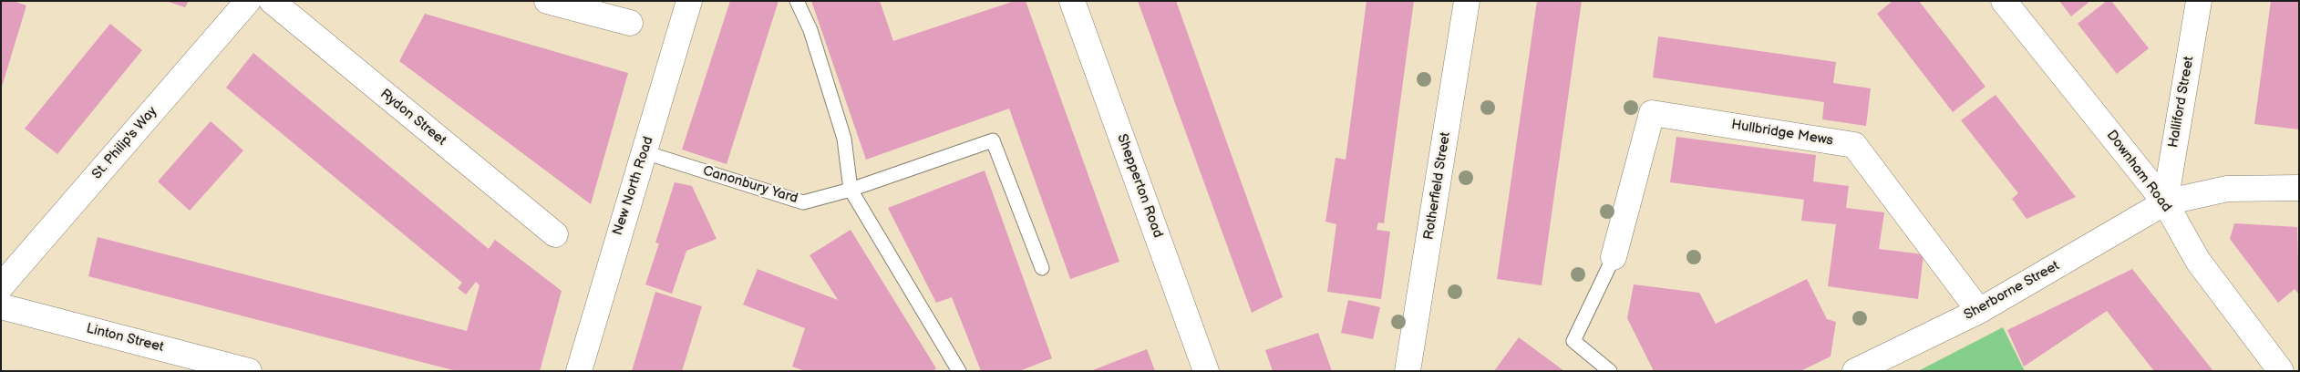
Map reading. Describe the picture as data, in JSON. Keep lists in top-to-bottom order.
{
  "streets": {
    "street": [
      "Halliford Street",
      "Rydon Street",
      "Hullbridge Mews",
      "St. Philip's Way",
      "Downham Road",
      "New North Road",
      "Shepperton Road",
      "Rotherfield Street",
      "Sherborne Street",
      "Linton Street"
    ],
    "lane": ["Canonbury Yard"]
  },
  "crossings": [
    ["Halliford Street", "Downham Road"],
    ["Halliford Street", "Sherborne Street"],
    ["Hullbridge Mews", "Sherborne Street"],
    ["Downham Road", "Sherborne Street"],
    ["Canonbury Yard", "New North Road"]
  ]
}
